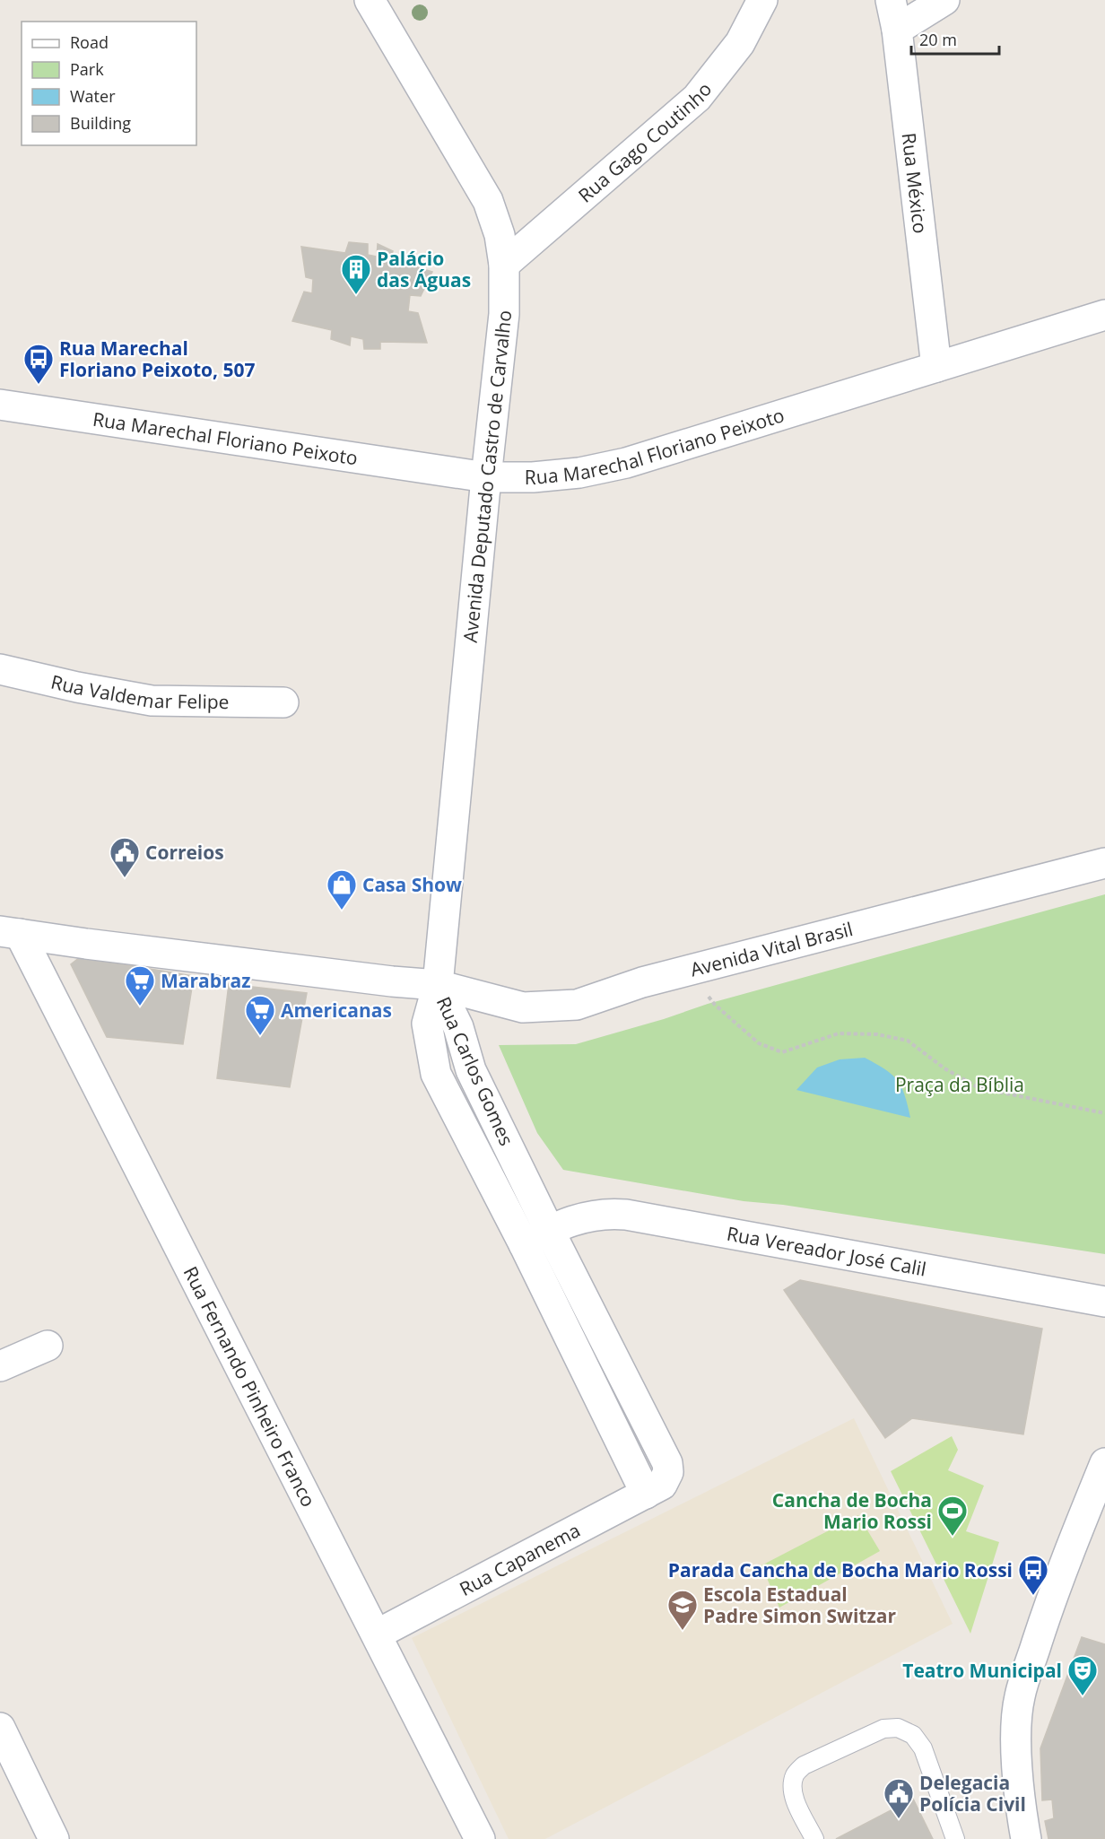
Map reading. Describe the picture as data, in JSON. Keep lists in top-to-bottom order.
{
  "streets": {
    "street": [
      "Rua Gago Coutinho",
      "Rua México",
      "Rua Marechal Floriano Peixoto",
      "Avenida Deputado Castro de Carvalho",
      "Rua Valdemar Felipe",
      "Avenida Vital Brasil",
      "Rua Carlos Gomes",
      "Rua Vereador José Calil",
      "Rua Fernando Pinheiro Franco",
      "Rua Capanema"
    ]
  },
  "crossings": [
    ["Rua Gago Coutinho", "Avenida Deputado Castro de Carvalho"],
    ["Rua México", "Rua Marechal Floriano Peixoto"],
    ["Rua Marechal Floriano Peixoto", "Avenida Deputado Castro de Carvalho"],
    ["Avenida Deputado Castro de Carvalho", "Avenida Vital Brasil"],
    ["Avenida Deputado Castro de Carvalho", "Rua Carlos Gomes"],
    ["Avenida Vital Brasil", "Rua Carlos Gomes"],
    ["Avenida Vital Brasil", "Rua Fernando Pinheiro Franco"],
    ["Rua Carlos Gomes", "Rua Vereador José Calil"],
    ["Rua Carlos Gomes", "Rua Capanema"],
    ["Rua Fernando Pinheiro Franco", "Rua Capanema"]
  ],
  "parks": ["Praça da Bíblia"],
  "places": {
    "building": ["Palácio das Águas"],
    "bus stop": ["Rua Marechal Floriano Peixoto, 507", "Parada Cancha de Bocha Mario Rossi"],
    "public building": ["Correios", "Delegacia Polícia Civil"],
    "shop": ["Casa Show"],
    "supermarket": ["Marabraz", "Americanas"],
    "sports": ["Cancha de Bocha Mario Rossi"],
    "school or university": ["Escola Estadual Padre Simon Switzar"],
    "theatre": ["Teatro Municipal"]
  },
  "legend": [
    "Road",
    "Park",
    "Water",
    "Building"
  ],
  "scale_bar": "20 m"
}
